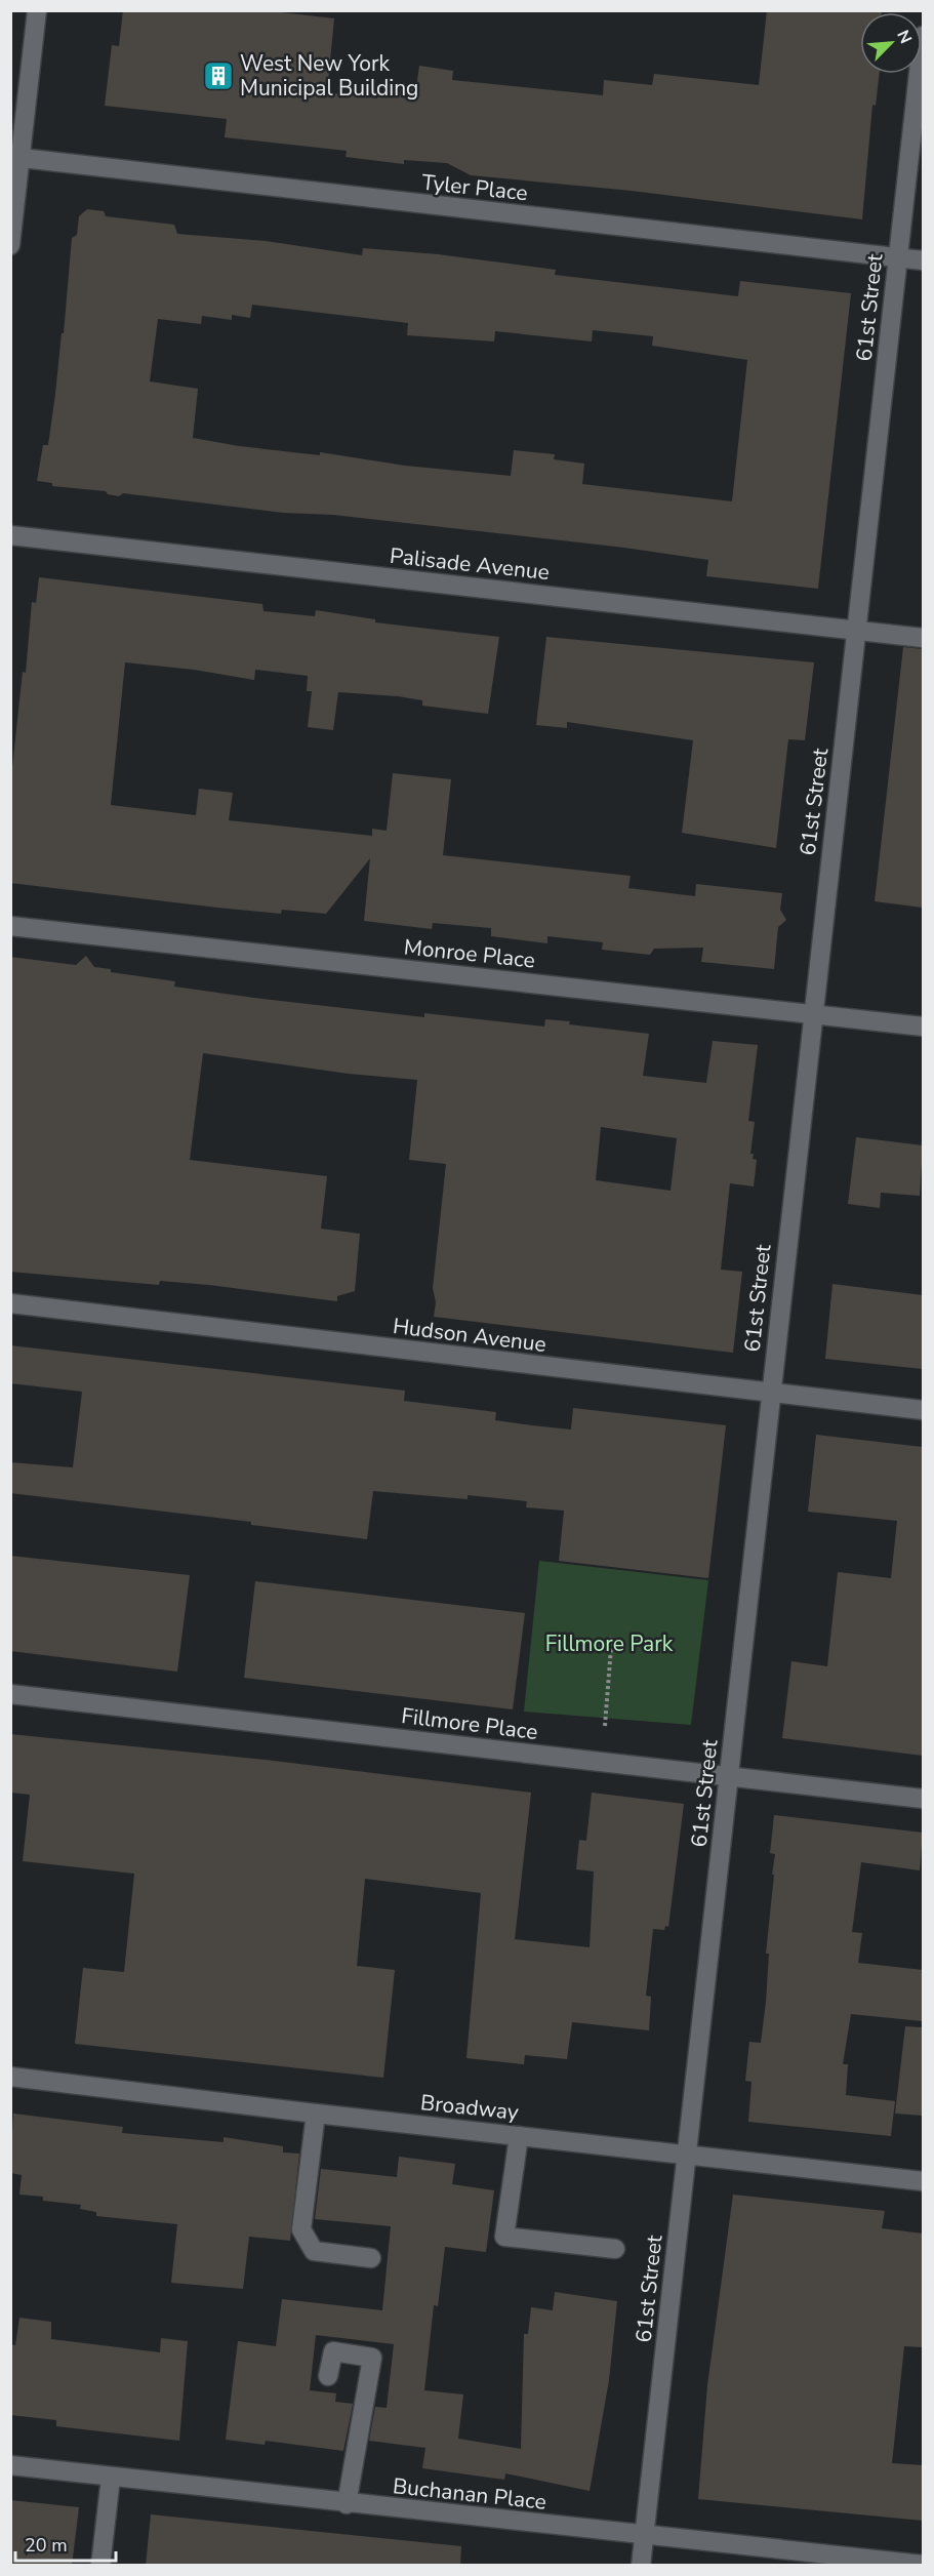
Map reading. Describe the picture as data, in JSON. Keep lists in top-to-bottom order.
{
  "streets": {
    "street": [
      "Tyler Place",
      "61st Street",
      "Palisade Avenue",
      "Monroe Place",
      "Hudson Avenue",
      "Fillmore Place",
      "Broadway",
      "Buchanan Place"
    ]
  },
  "crossings": [
    ["Tyler Place", "61st Street"],
    ["61st Street", "Palisade Avenue"],
    ["61st Street", "Monroe Place"],
    ["61st Street", "Hudson Avenue"],
    ["61st Street", "Fillmore Place"],
    ["61st Street", "Broadway"],
    ["61st Street", "Buchanan Place"]
  ],
  "parks": ["Fillmore Park"],
  "places": {
    "building": ["West New York Municipal Building"]
  },
  "scale_bar": "20 m",
  "north": "top right"
}
